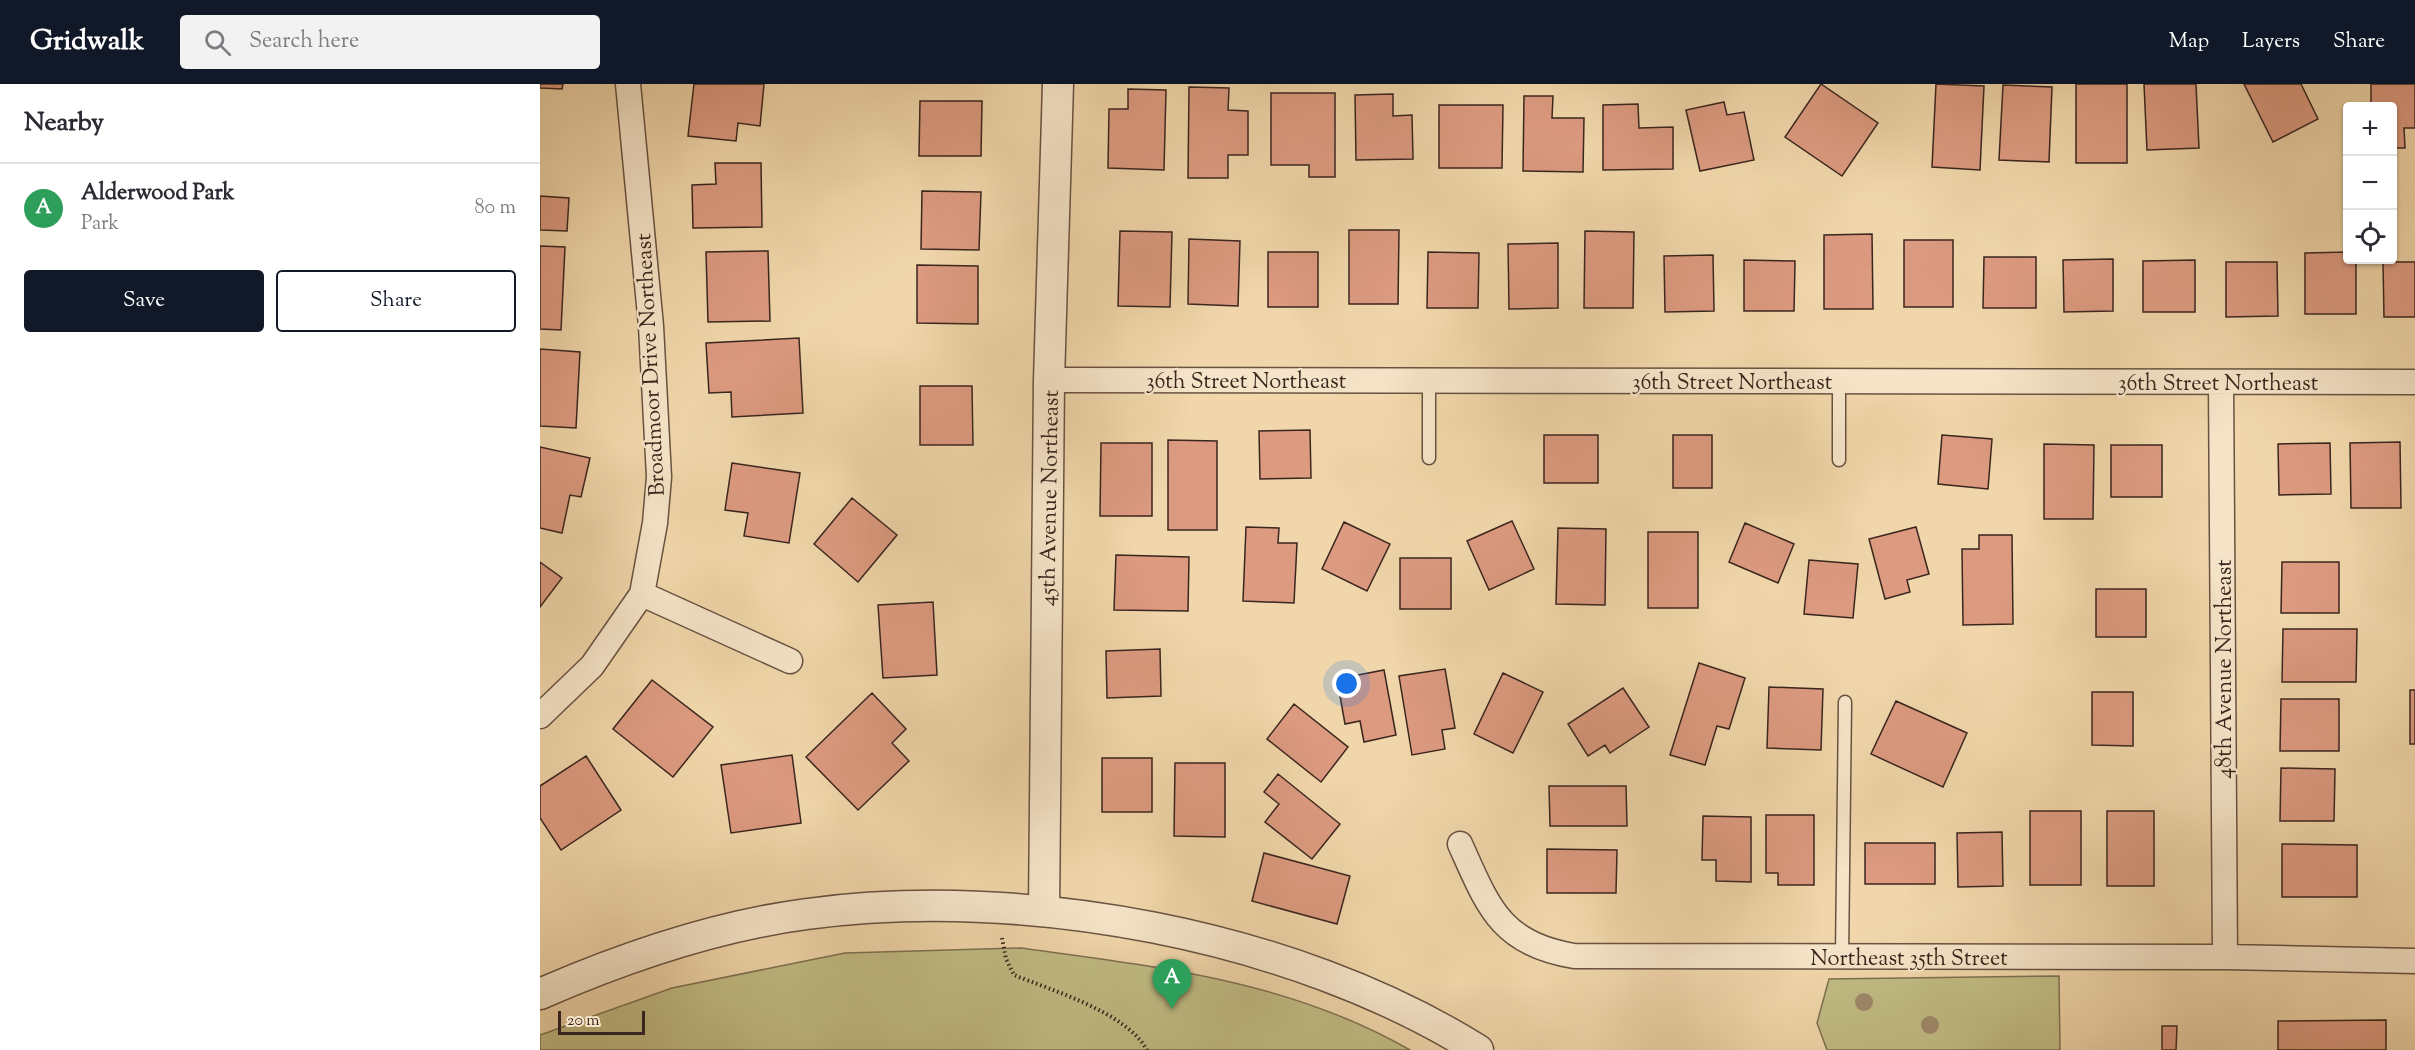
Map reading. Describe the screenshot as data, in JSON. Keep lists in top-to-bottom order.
{
  "streets": {
    "street": [
      "Broadmoor Drive Northeast",
      "36th Street Northeast",
      "45th Avenue Northeast",
      "48th Avenue Northeast",
      "Northeast 35th Street"
    ]
  },
  "crossings": [
    ["36th Street Northeast", "45th Avenue Northeast"],
    ["36th Street Northeast", "48th Avenue Northeast"],
    ["48th Avenue Northeast", "Northeast 35th Street"]
  ],
  "scale_bar": "20 m",
  "page": {
    "header": "Gridwalk",
    "search": "Search here",
    "nav": ["Map", "Layers", "Share"],
    "heading": "Nearby",
    "map_buttons": ["+", "−"],
    "list": [
      {
        "mark": "A",
        "name": "Alderwood Park",
        "note": "Park",
        "value": "80 m"
      }
    ],
    "buttons": ["Save", "Share"],
    "pins": "A",
    "scale": "20 m"
  }
}
